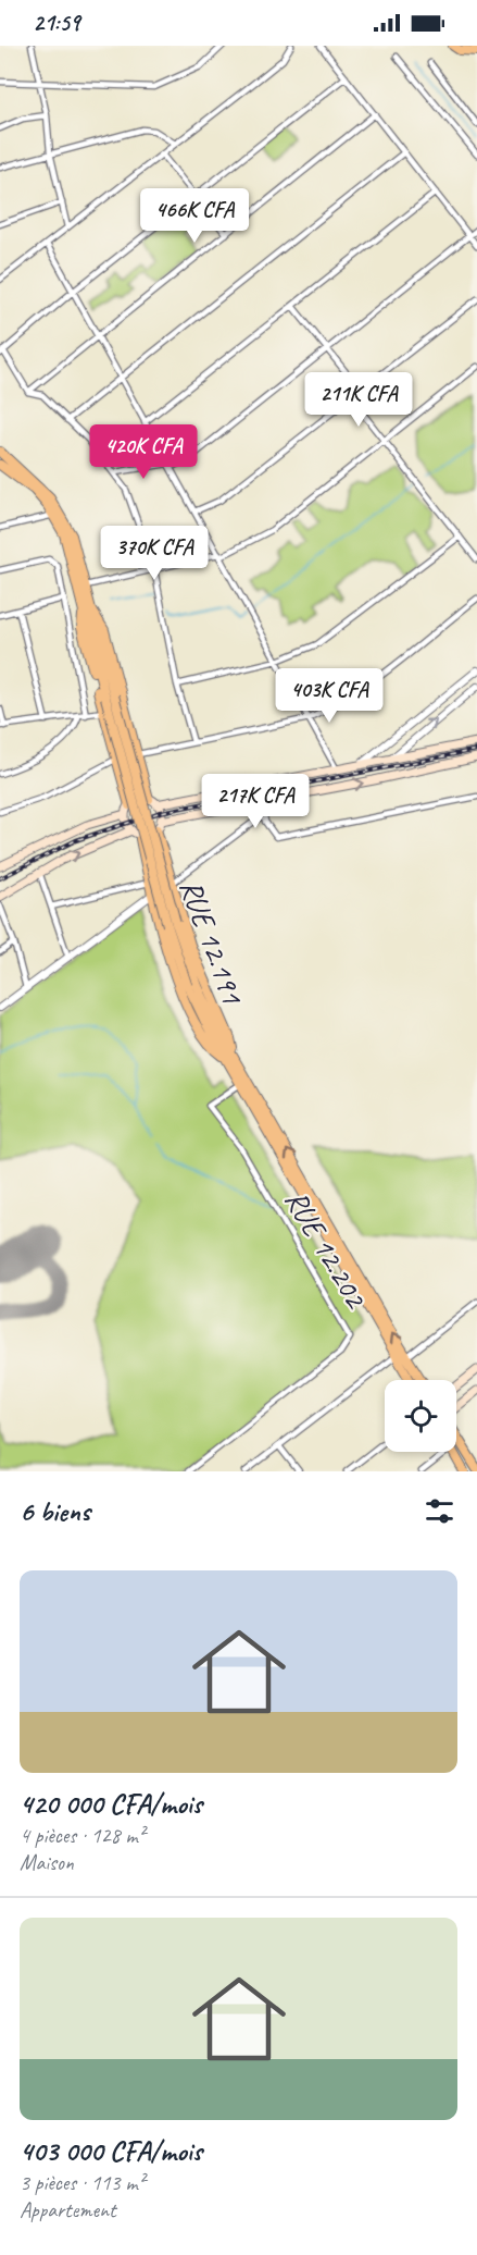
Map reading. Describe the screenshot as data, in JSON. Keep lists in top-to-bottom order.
{
  "streets": {
    "main road": ["RUE 12.191"],
    "street": ["RUE 12.202"]
  },
  "crossings": [
    ["RUE 12.191", "RUE 12.202"]
  ],
  "page": {
    "status": "21:59",
    "price": [
      "466K CFA",
      "211K CFA",
      "420K CFA",
      "370K CFA",
      "403K CFA",
      "217K CFA"
    ],
    "heading": "6 biens",
    "list": [
      {
        "name": "420 000 CFA/mois",
        "note": "4 pièces · 128 m² · Maison"
      },
      {
        "name": "403 000 CFA/mois",
        "note": "3 pièces · 113 m² · Appartement"
      }
    ]
  }
}
